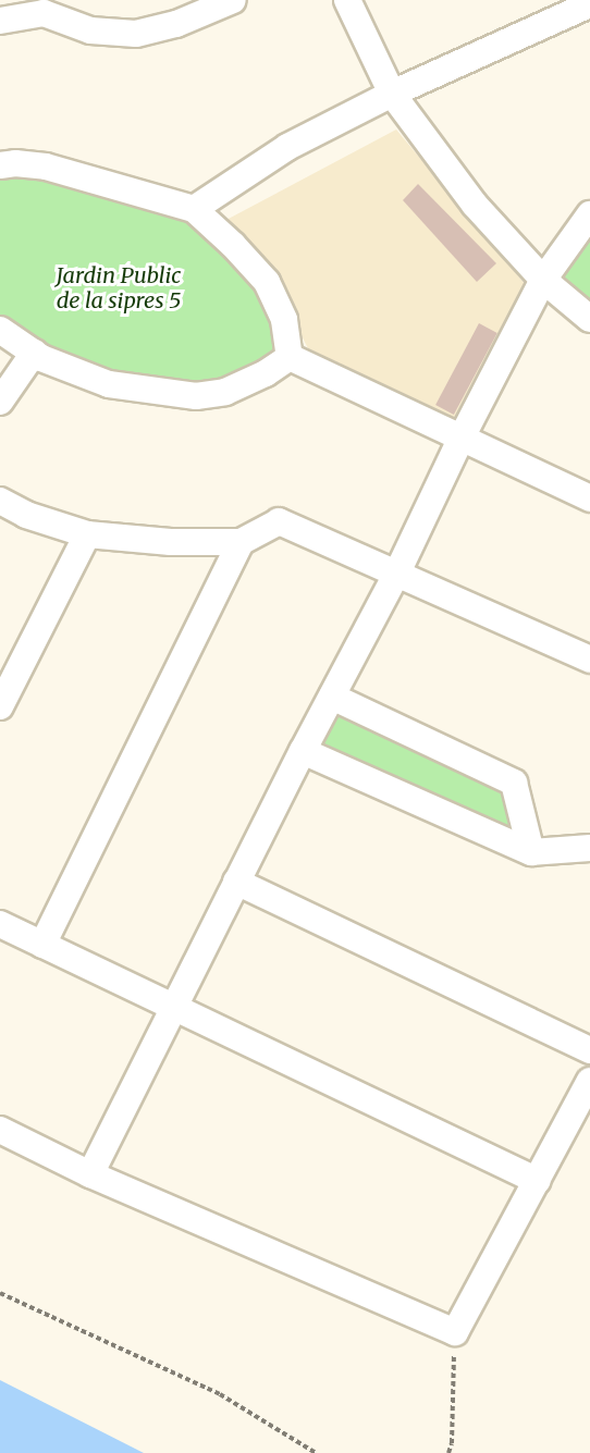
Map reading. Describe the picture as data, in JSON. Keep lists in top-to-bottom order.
{
  "parks": ["Jardin Public de la sipres 5"]
}
